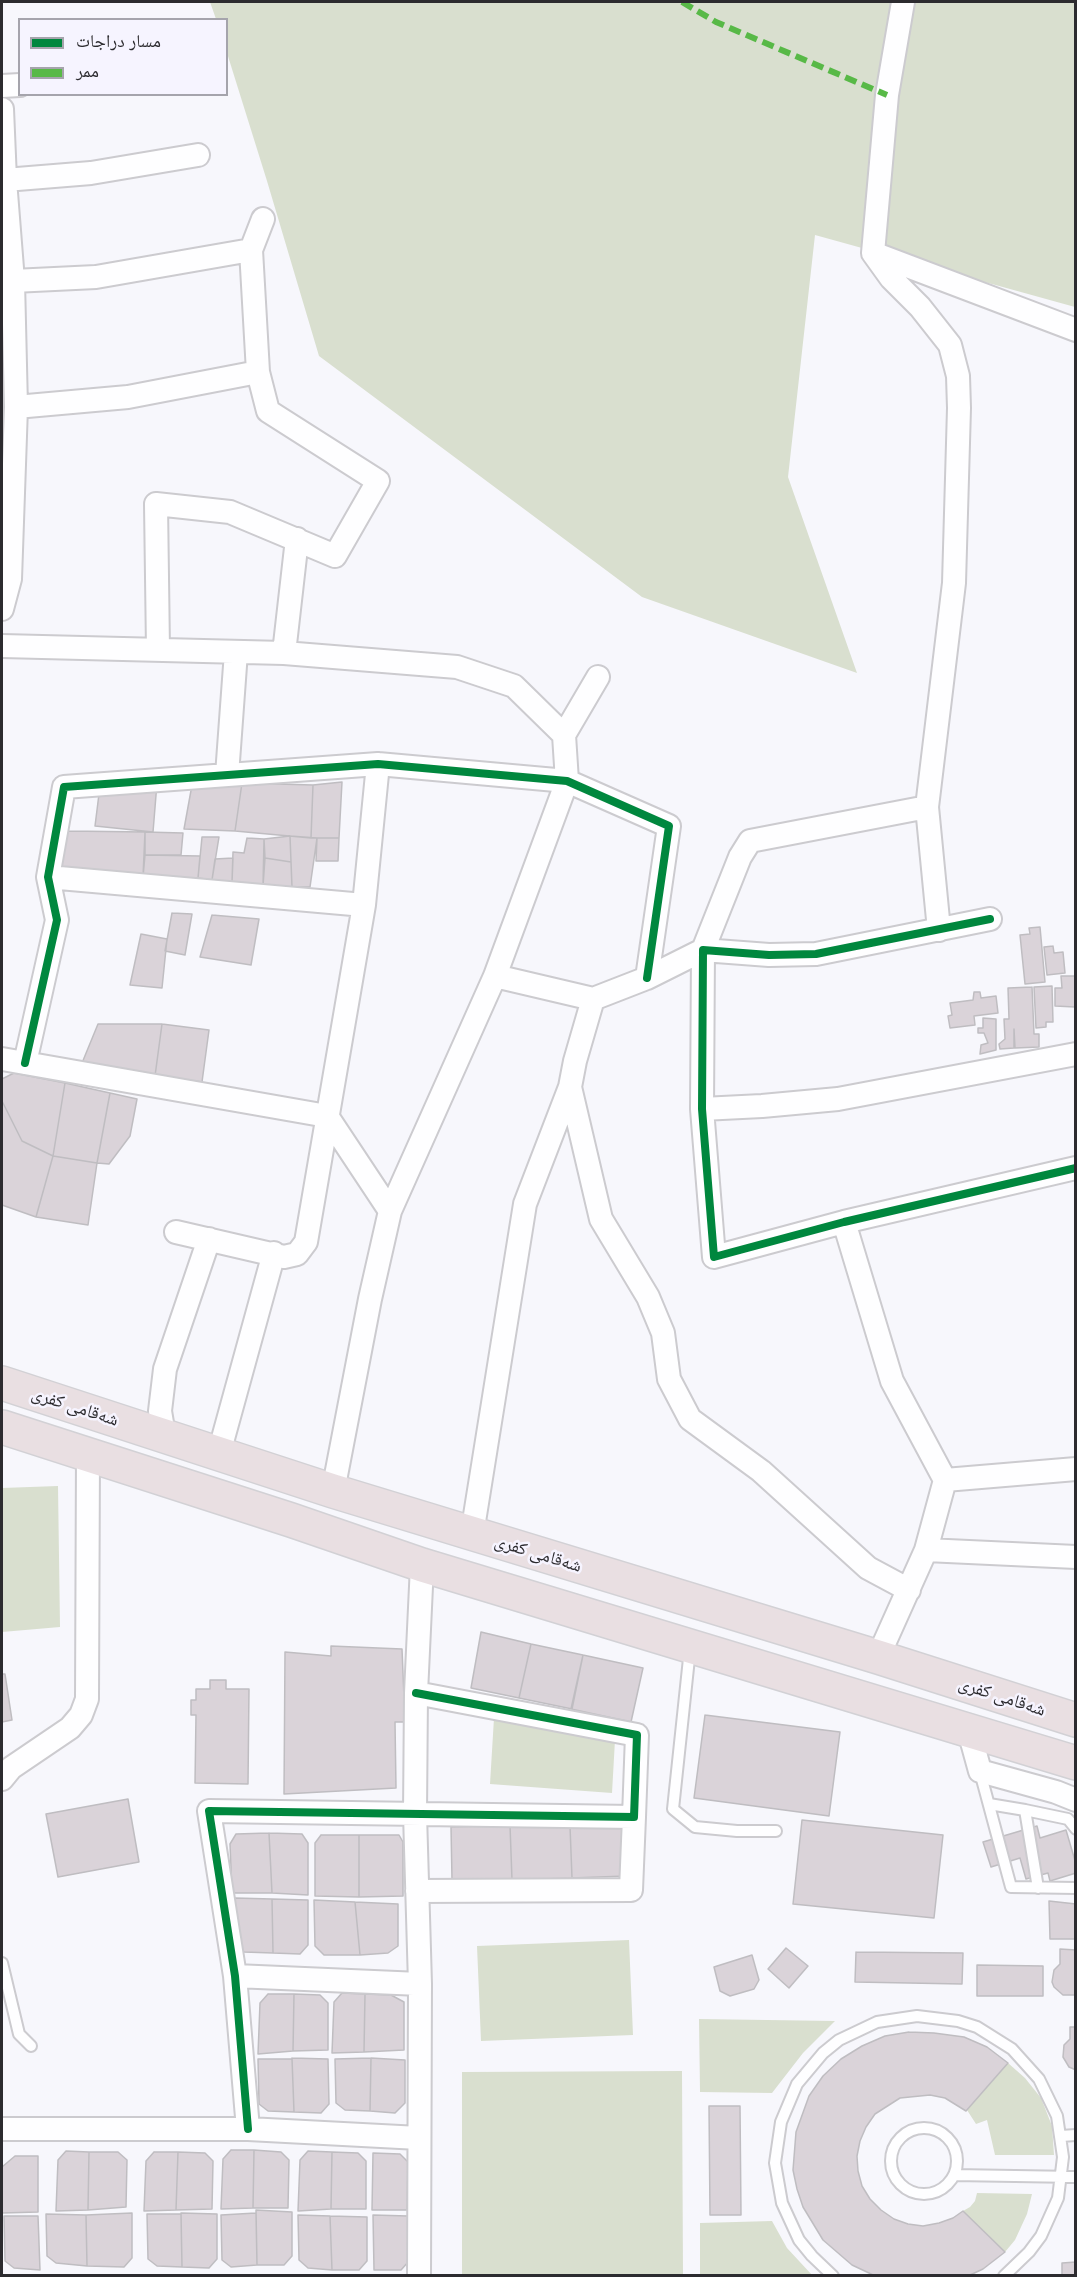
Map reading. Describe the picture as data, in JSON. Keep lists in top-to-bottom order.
{
  "streets": {
    "highway": ["شەقامی کفری"]
  },
  "legend": ["مسار دراجات", "ممر"]
}
